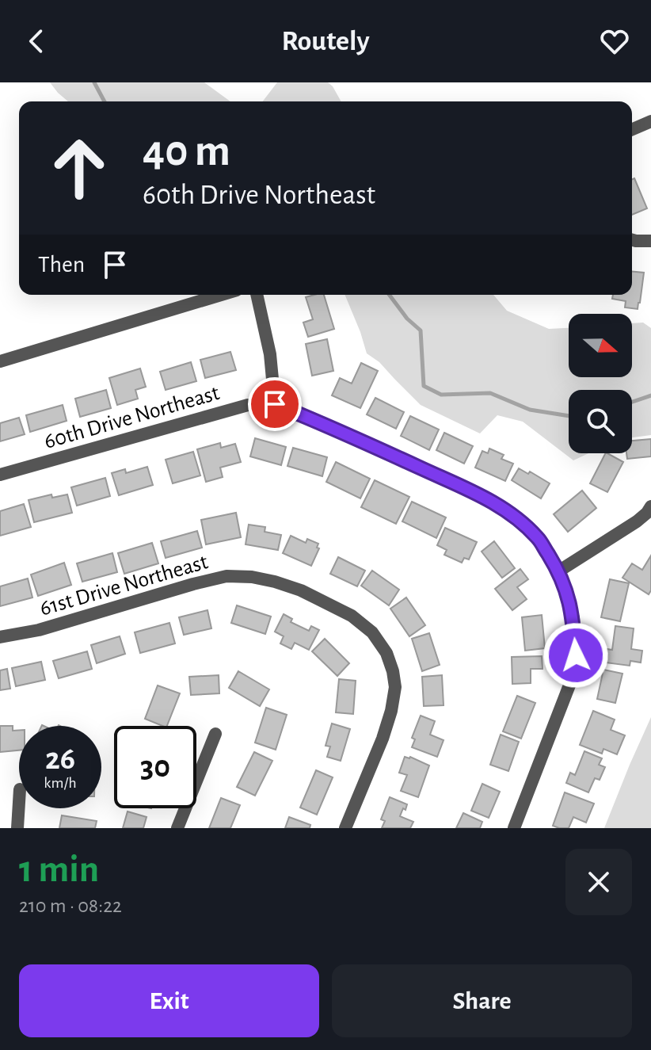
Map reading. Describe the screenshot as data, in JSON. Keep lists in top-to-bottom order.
{
  "streets": {
    "street": ["60th Drive Northeast", "61st Drive Northeast"]
  },
  "north": "right",
  "page": {
    "header": "Routely",
    "turn": ["40 m", "60th Drive Northeast"],
    "then": "Then",
    "speed": "26 km/h",
    "limit": "30",
    "heading": ["1 min", "210 m · 08:22"],
    "buttons": ["Exit", "Share"]
  }
}
